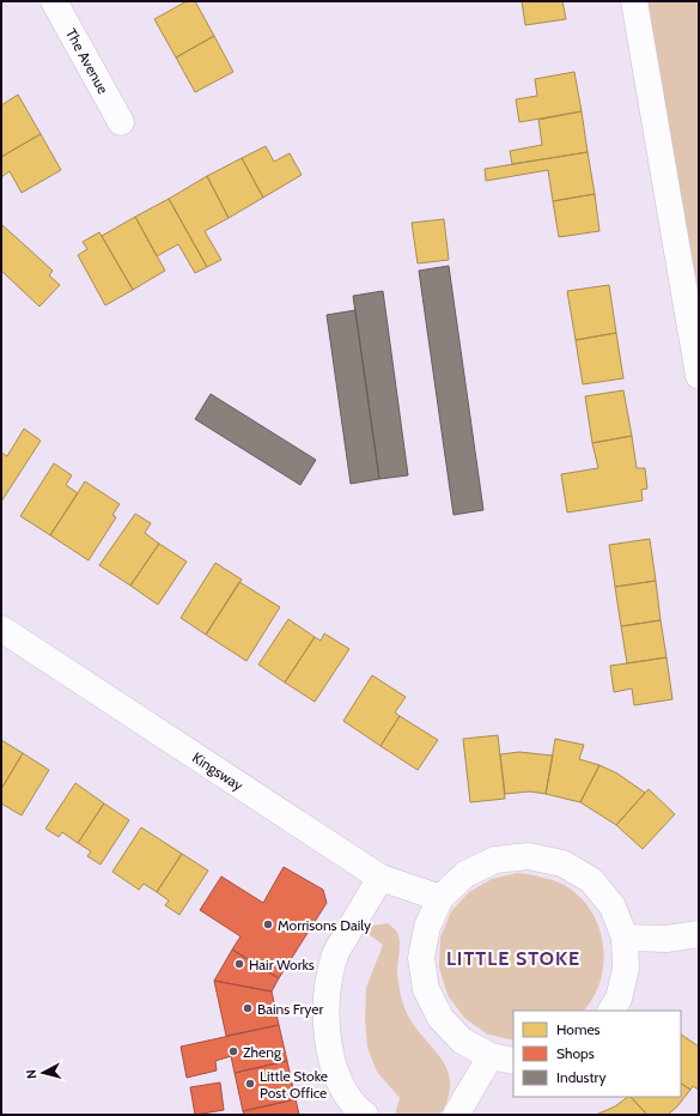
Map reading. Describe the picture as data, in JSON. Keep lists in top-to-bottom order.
{
  "streets": {
    "street": ["The Avenue", "Kingsway"]
  },
  "districts": ["LITTLE STOKE"],
  "places": [
    "Morrisons Daily",
    "Hair Works",
    "Bains Fryer",
    "Zheng",
    "Little Stoke Post Office"
  ],
  "legend": ["Homes", "Shops", "Industry"],
  "north": "left"
}
